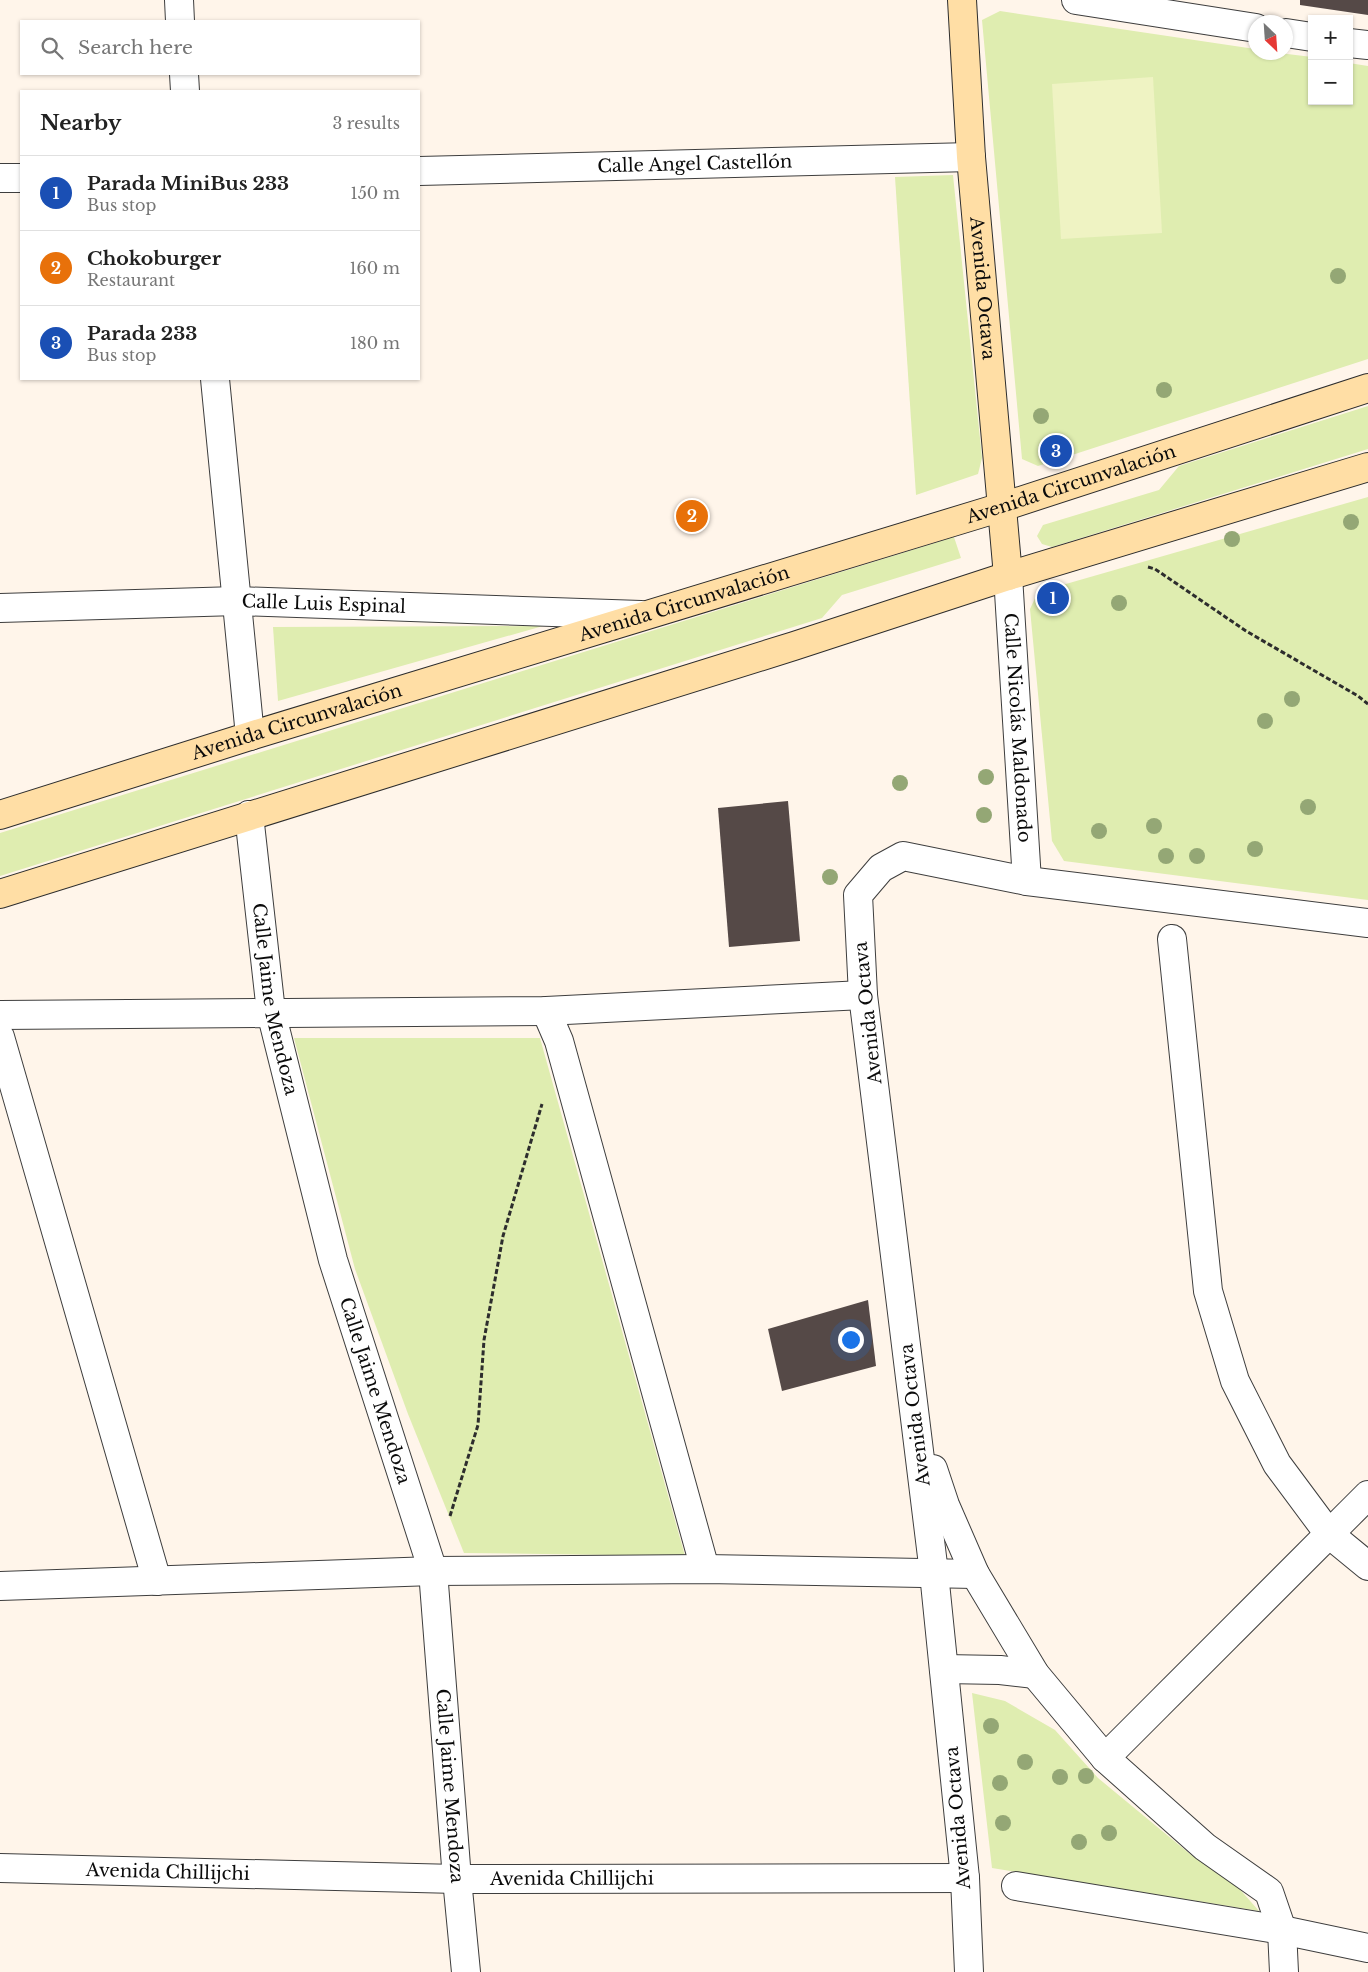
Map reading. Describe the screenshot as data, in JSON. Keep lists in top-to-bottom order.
{
  "streets": {
    "main road": ["Avenida Octava", "Avenida Circunvalación"],
    "street": [
      "Calle Angel Castellón",
      "Calle Luis Espinal",
      "Calle Nicolás Maldonado",
      "Calle Jaime Mendoza",
      "Avenida Chillijchi"
    ]
  },
  "crossings": [
    ["Calle Angel Castellón", "Avenida Octava"],
    ["Avenida Octava", "Avenida Circunvalación"],
    ["Avenida Octava", "Calle Nicolás Maldonado"],
    ["Avenida Octava", "Avenida Chillijchi"],
    ["Avenida Circunvalación", "Calle Luis Espinal"],
    ["Calle Jaime Mendoza", "Avenida Chillijchi"]
  ],
  "north": "bottom right",
  "page": {
    "map_buttons": ["+", "−"],
    "search": "Search here",
    "heading": ["Nearby", "3 results"],
    "list": [
      {
        "mark": "1",
        "name": "Parada MiniBus 233",
        "note": "Bus stop",
        "value": "150 m"
      },
      {
        "mark": "2",
        "name": "Chokoburger",
        "note": "Restaurant",
        "value": "160 m"
      },
      {
        "mark": "3",
        "name": "Parada 233",
        "note": "Bus stop",
        "value": "180 m"
      }
    ],
    "pins": ["3", "2", "1"]
  }
}
